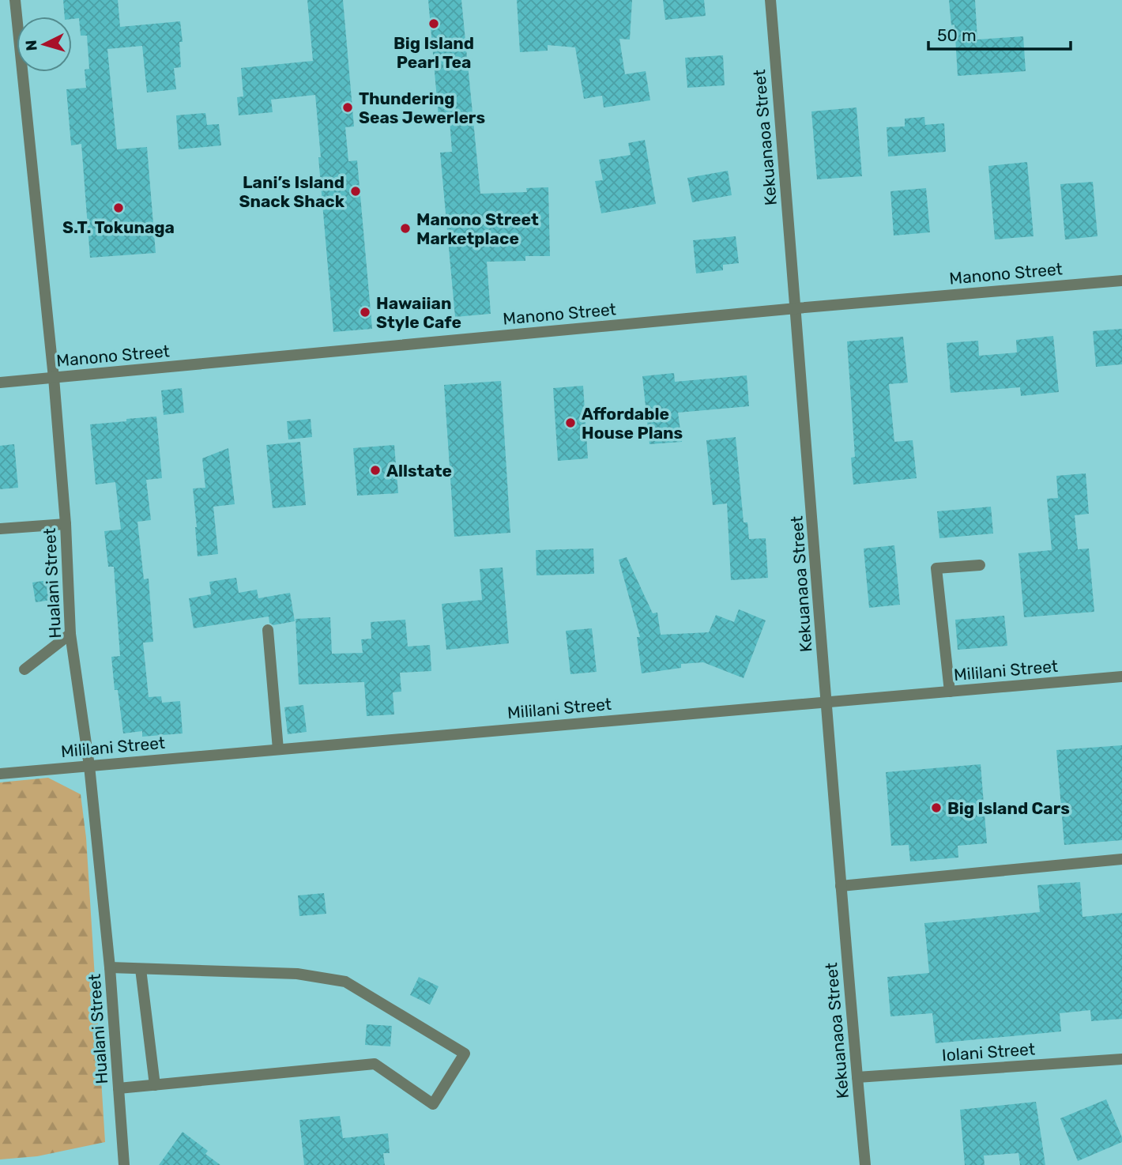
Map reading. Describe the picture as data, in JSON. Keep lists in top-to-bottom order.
{
  "streets": {
    "street": [
      "Kekuanaoa Street",
      "Manono Street",
      "Hualani Street",
      "Mililani Street",
      "Iolani Street"
    ]
  },
  "crossings": [
    ["Kekuanaoa Street", "Manono Street"],
    ["Kekuanaoa Street", "Mililani Street"],
    ["Kekuanaoa Street", "Iolani Street"],
    ["Manono Street", "Hualani Street"],
    ["Hualani Street", "Mililani Street"]
  ],
  "places": [
    "Big Island Pearl Tea",
    "Thundering Seas Jewerlers",
    "Lani’s Island Snack Shack",
    "S.T. Tokunaga",
    "Manono Street Marketplace",
    "Hawaiian Style Cafe",
    "Affordable House Plans",
    "Allstate",
    "Big Island Cars"
  ],
  "scale_bar": "50 m",
  "north": "left"
}
